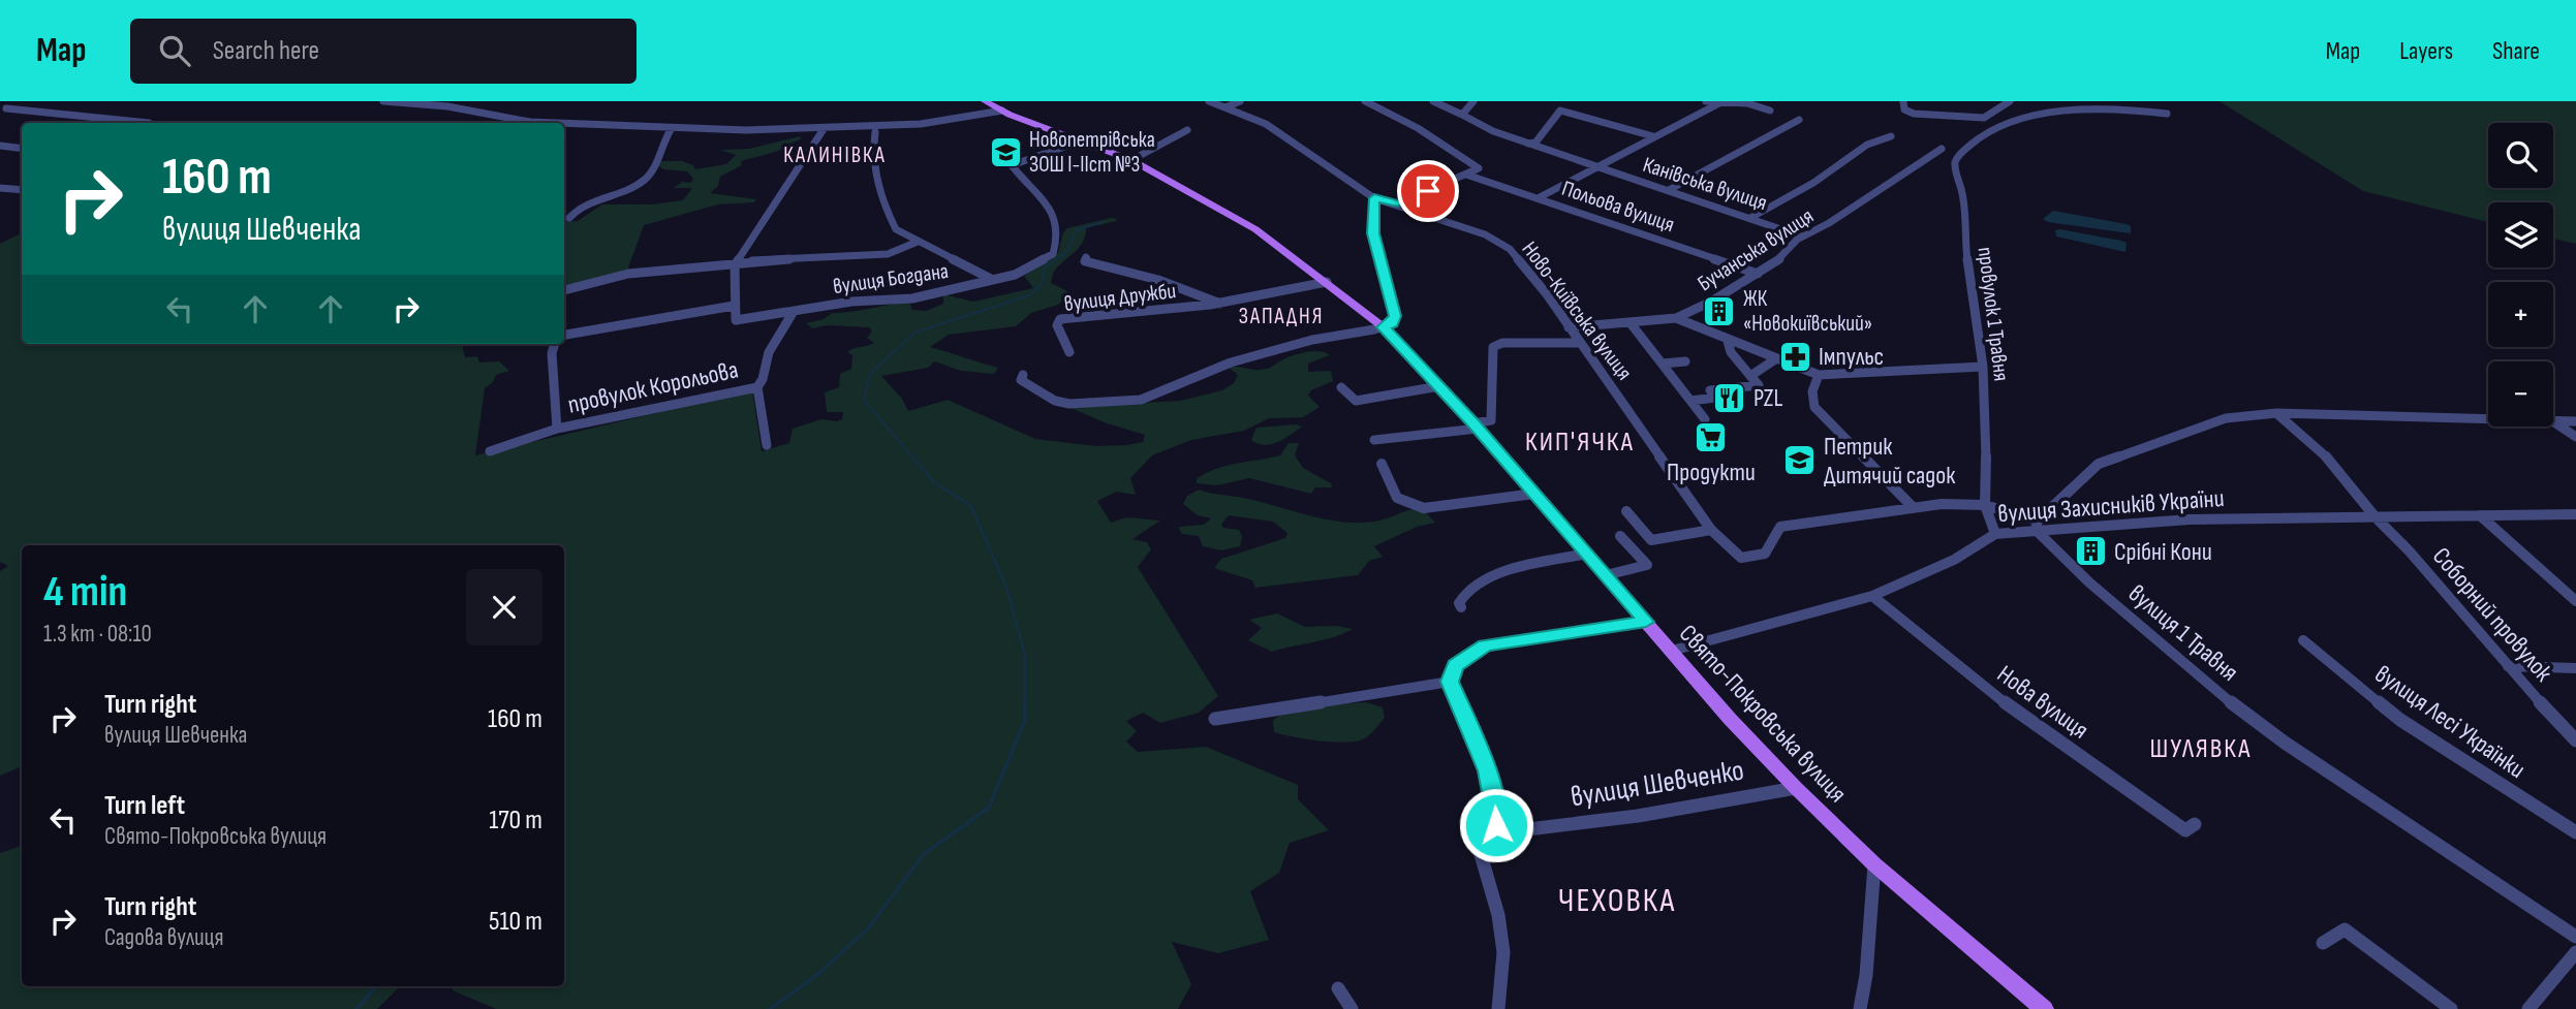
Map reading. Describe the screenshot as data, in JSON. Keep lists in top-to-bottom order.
{
  "streets": {
    "main road": ["Свято-Покровська вулиця"],
    "street": [
      "Канівська вулиця",
      "Польова вулиця",
      "Бучанська вулиця",
      "вулиця Богдана",
      "вулиця Дружби",
      "Ново-Київська вулиця",
      "провулок 1 Травня",
      "провулок Корольова",
      "вулиця Захисників України",
      "Соборний провулок",
      "вулиця 1 Травня",
      "Нова вулиця",
      "вулиця Лесі Українки",
      "вулиця Шевченко"
    ]
  },
  "crossings": [
    ["Канівська вулиця", "Бучанська вулиця"],
    ["Польова вулиця", "Бучанська вулиця"],
    ["Бучанська вулиця", "Ново-Київська вулиця"],
    ["вулиця Богдана", "Свято-Покровська вулиця"],
    ["вулиця Дружби", "Свято-Покровська вулиця"],
    ["Ново-Київська вулиця", "вулиця Захисників України"],
    ["провулок 1 Травня", "вулиця Захисників України"],
    ["вулиця Захисників України", "Соборний провулок"],
    ["вулиця Захисників України", "вулиця 1 Травня"],
    ["вулиця Захисників України", "Нова вулиця"],
    ["вулиця Захисників України", "Свято-Покровська вулиця"],
    ["Свято-Покровська вулиця", "вулиця Шевченко"]
  ],
  "districts": [
    "КАЛИНІВКА",
    "ЗАПАДНЯ",
    "КИП'ЯЧКА",
    "ШУЛЯВКА",
    "ЧЕХОВКА"
  ],
  "places": {
    "school or university": ["Новопетрівська ЗОШ I-IIст №3", "Петрик Дитячий садок"],
    "building": ["ЖК «Новокиївський»", "Срібні Кони"],
    "pharmacy": ["Імпульс"],
    "restaurant": ["PZL"],
    "supermarket": ["Продукти"]
  },
  "page": {
    "header": "Map",
    "search": "Search here",
    "nav": ["Map", "Layers", "Share"],
    "map_buttons": ["+", "−"],
    "turn": ["160 m", "вулиця Шевченка"],
    "heading": ["4 min", "1.3 km · 08:10"],
    "list": [
      {
        "name": "Turn right",
        "note": "вулиця Шевченка",
        "value": "160 m"
      },
      {
        "name": "Turn left",
        "note": "Свято-Покровська вулиця",
        "value": "170 m"
      },
      {
        "name": "Turn right",
        "note": "Садова вулиця",
        "value": "510 m"
      }
    ]
  }
}
